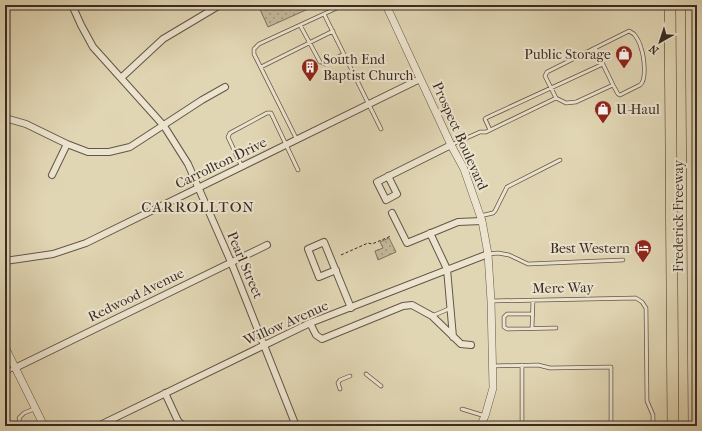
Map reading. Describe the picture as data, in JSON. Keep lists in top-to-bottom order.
{
  "streets": {
    "highway": ["Frederick Freeway"],
    "street": [
      "Prospect Boulevard",
      "Carrollton Drive",
      "Pearl Street",
      "Redwood Avenue",
      "Willow Avenue"
    ],
    "lane": ["Mere Way"]
  },
  "crossings": [
    ["Prospect Boulevard", "Carrollton Drive"],
    ["Prospect Boulevard", "Mere Way"],
    ["Prospect Boulevard", "Willow Avenue"],
    ["Carrollton Drive", "Pearl Street"],
    ["Pearl Street", "Redwood Avenue"],
    ["Pearl Street", "Willow Avenue"]
  ],
  "districts": ["CARROLLTON"],
  "places": {
    "shop": ["Public Storage", "U-Haul"],
    "building": ["South End Baptist Church"],
    "hotel": ["Best Western"]
  },
  "north": "bottom left"
}
